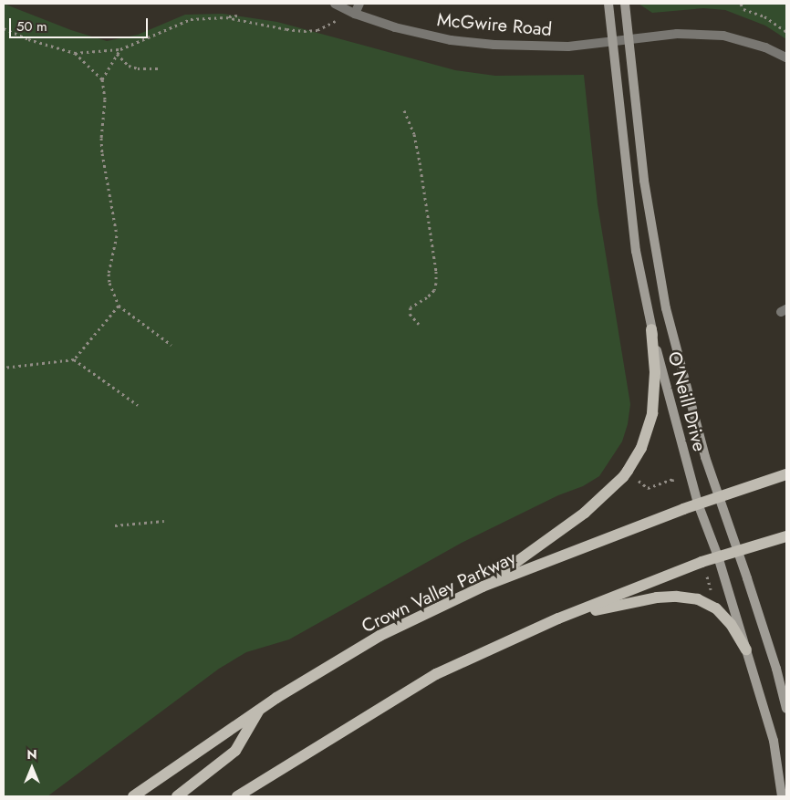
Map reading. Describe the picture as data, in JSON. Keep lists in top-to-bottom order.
{
  "streets": {
    "main road": ["O'Neill Drive", "Crown Valley Parkway"],
    "street": ["McGwire Road"]
  },
  "crossings": [
    ["McGwire Road", "O'Neill Drive"],
    ["O'Neill Drive", "Crown Valley Parkway"]
  ],
  "scale_bar": "50 m",
  "north": "top"
}
